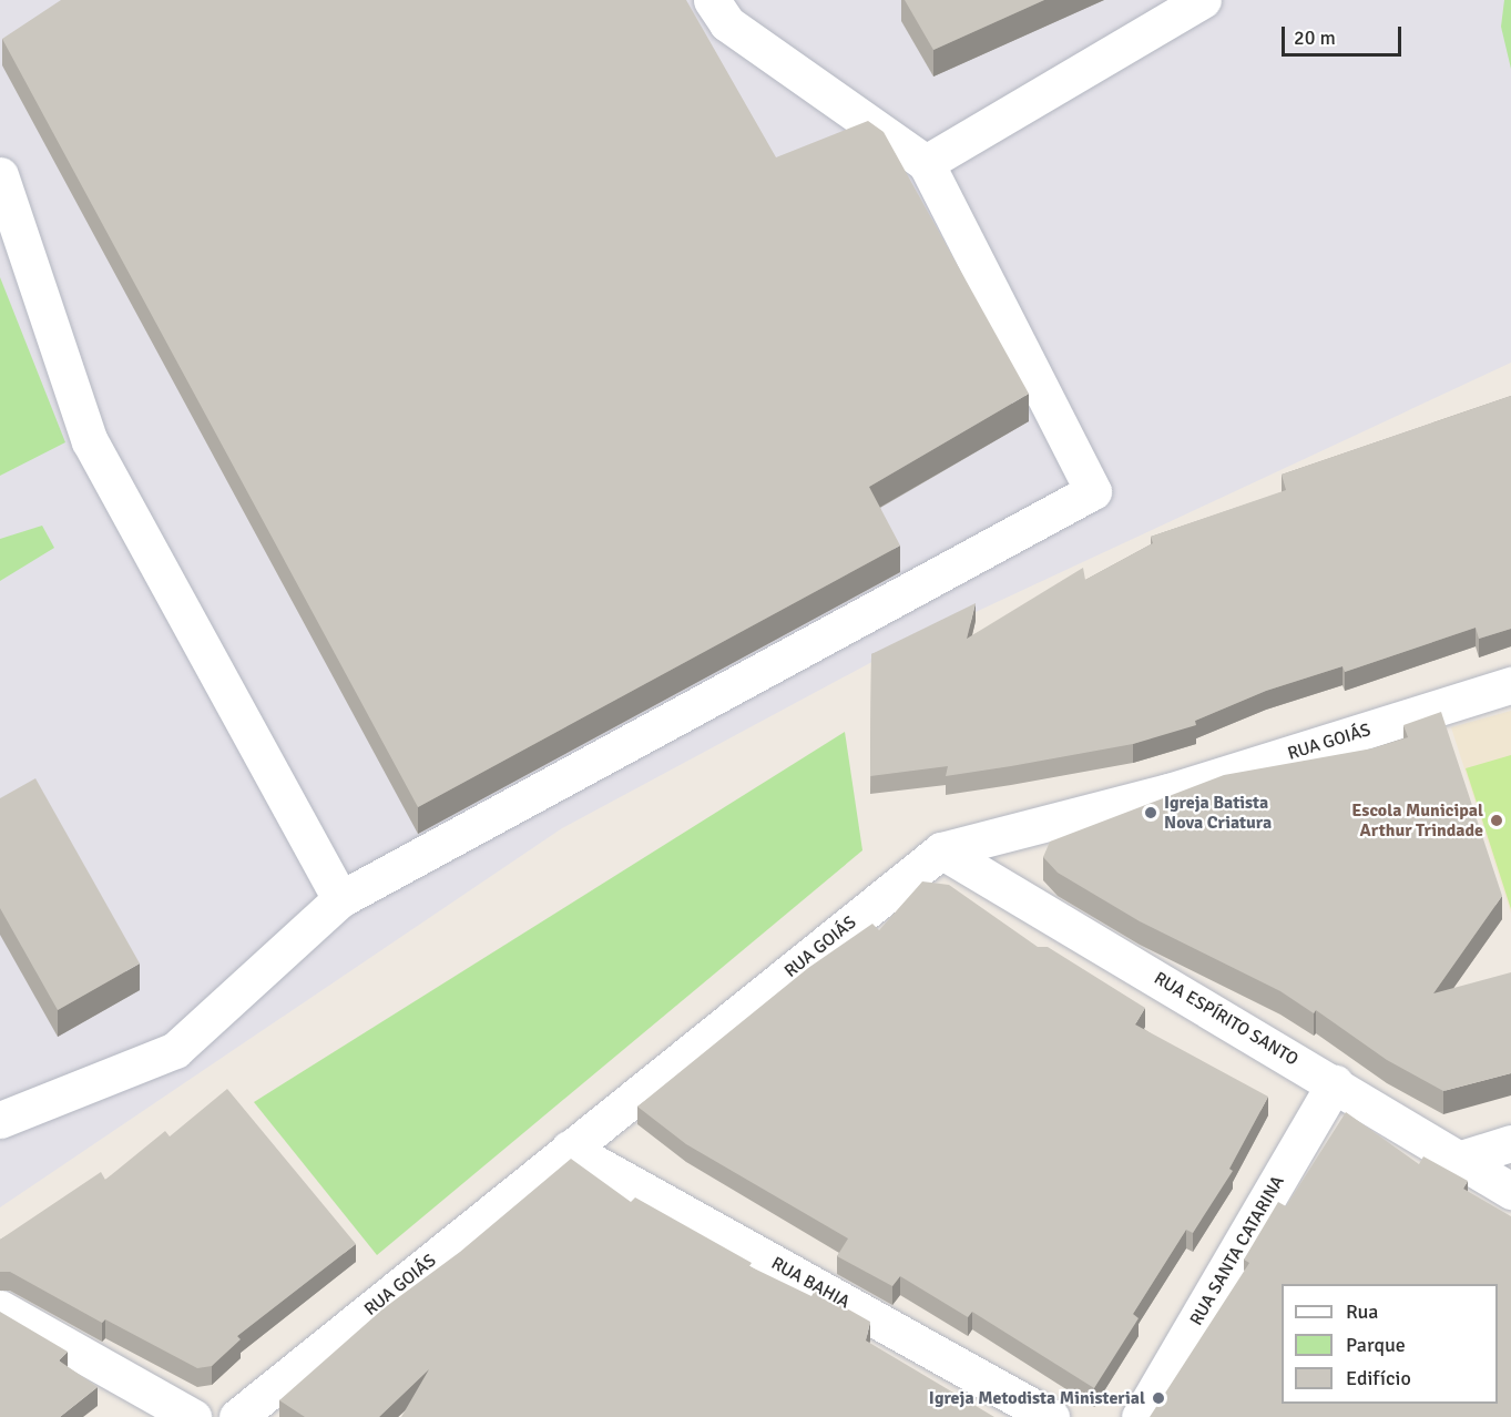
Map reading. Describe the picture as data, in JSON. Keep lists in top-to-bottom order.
{
  "streets": {
    "street": [
      "RUA GOIÁS",
      "RUA ESPÍRITO SANTO",
      "RUA SANTA CATARINA",
      "RUA BAHIA"
    ]
  },
  "crossings": [
    ["RUA GOIÁS", "RUA ESPÍRITO SANTO"],
    ["RUA GOIÁS", "RUA BAHIA"],
    ["RUA ESPÍRITO SANTO", "RUA SANTA CATARINA"]
  ],
  "places": ["Igreja Batista Nova Criatura", "Escola Municipal Arthur Trindade", "Igreja Metodista Ministerial"],
  "legend": ["Rua", "Parque", "Edifício"],
  "scale_bar": "20 m"
}
